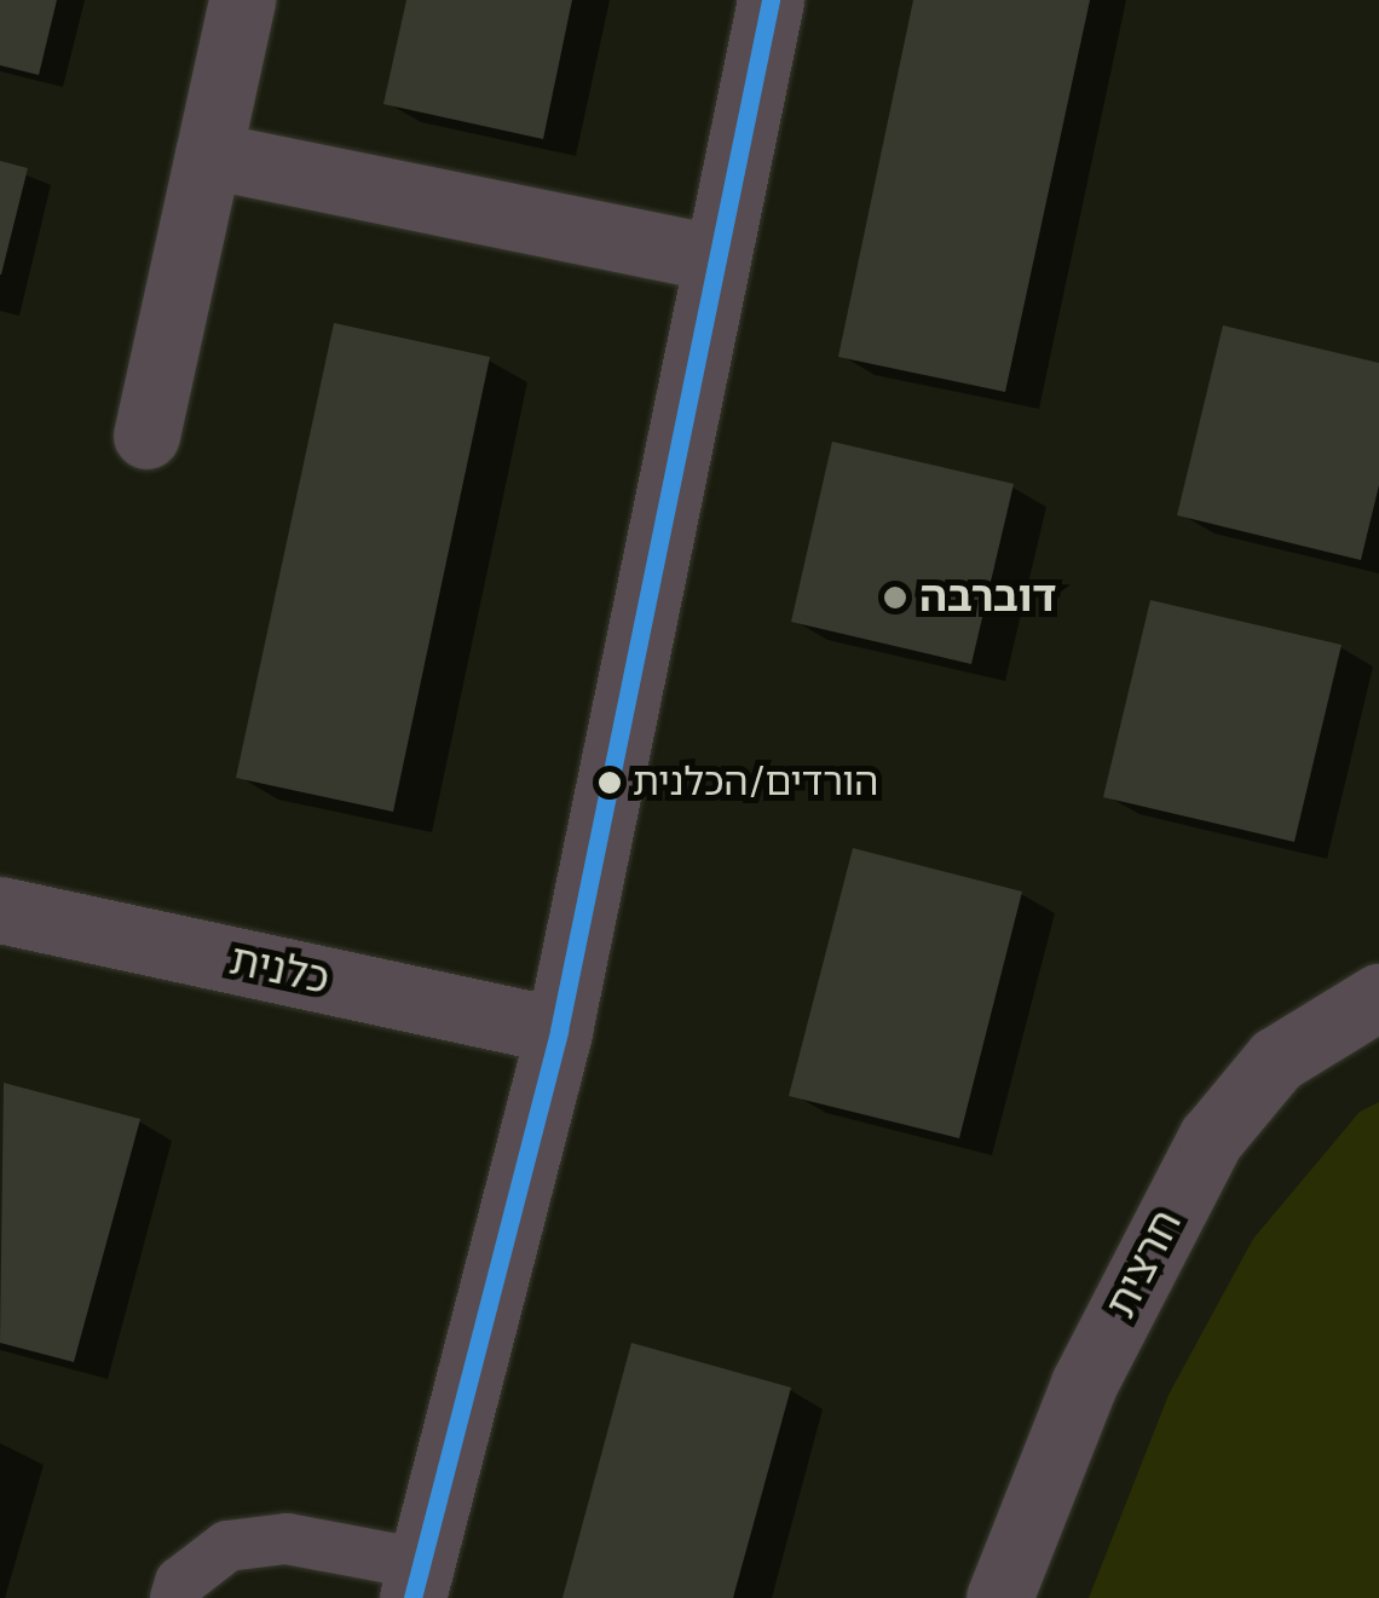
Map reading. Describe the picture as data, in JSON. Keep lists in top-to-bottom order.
{
  "streets": {
    "street": ["כלנית", "חרצית"]
  },
  "places": ["דוברבה", "הורדים/הכלנית"]
}
